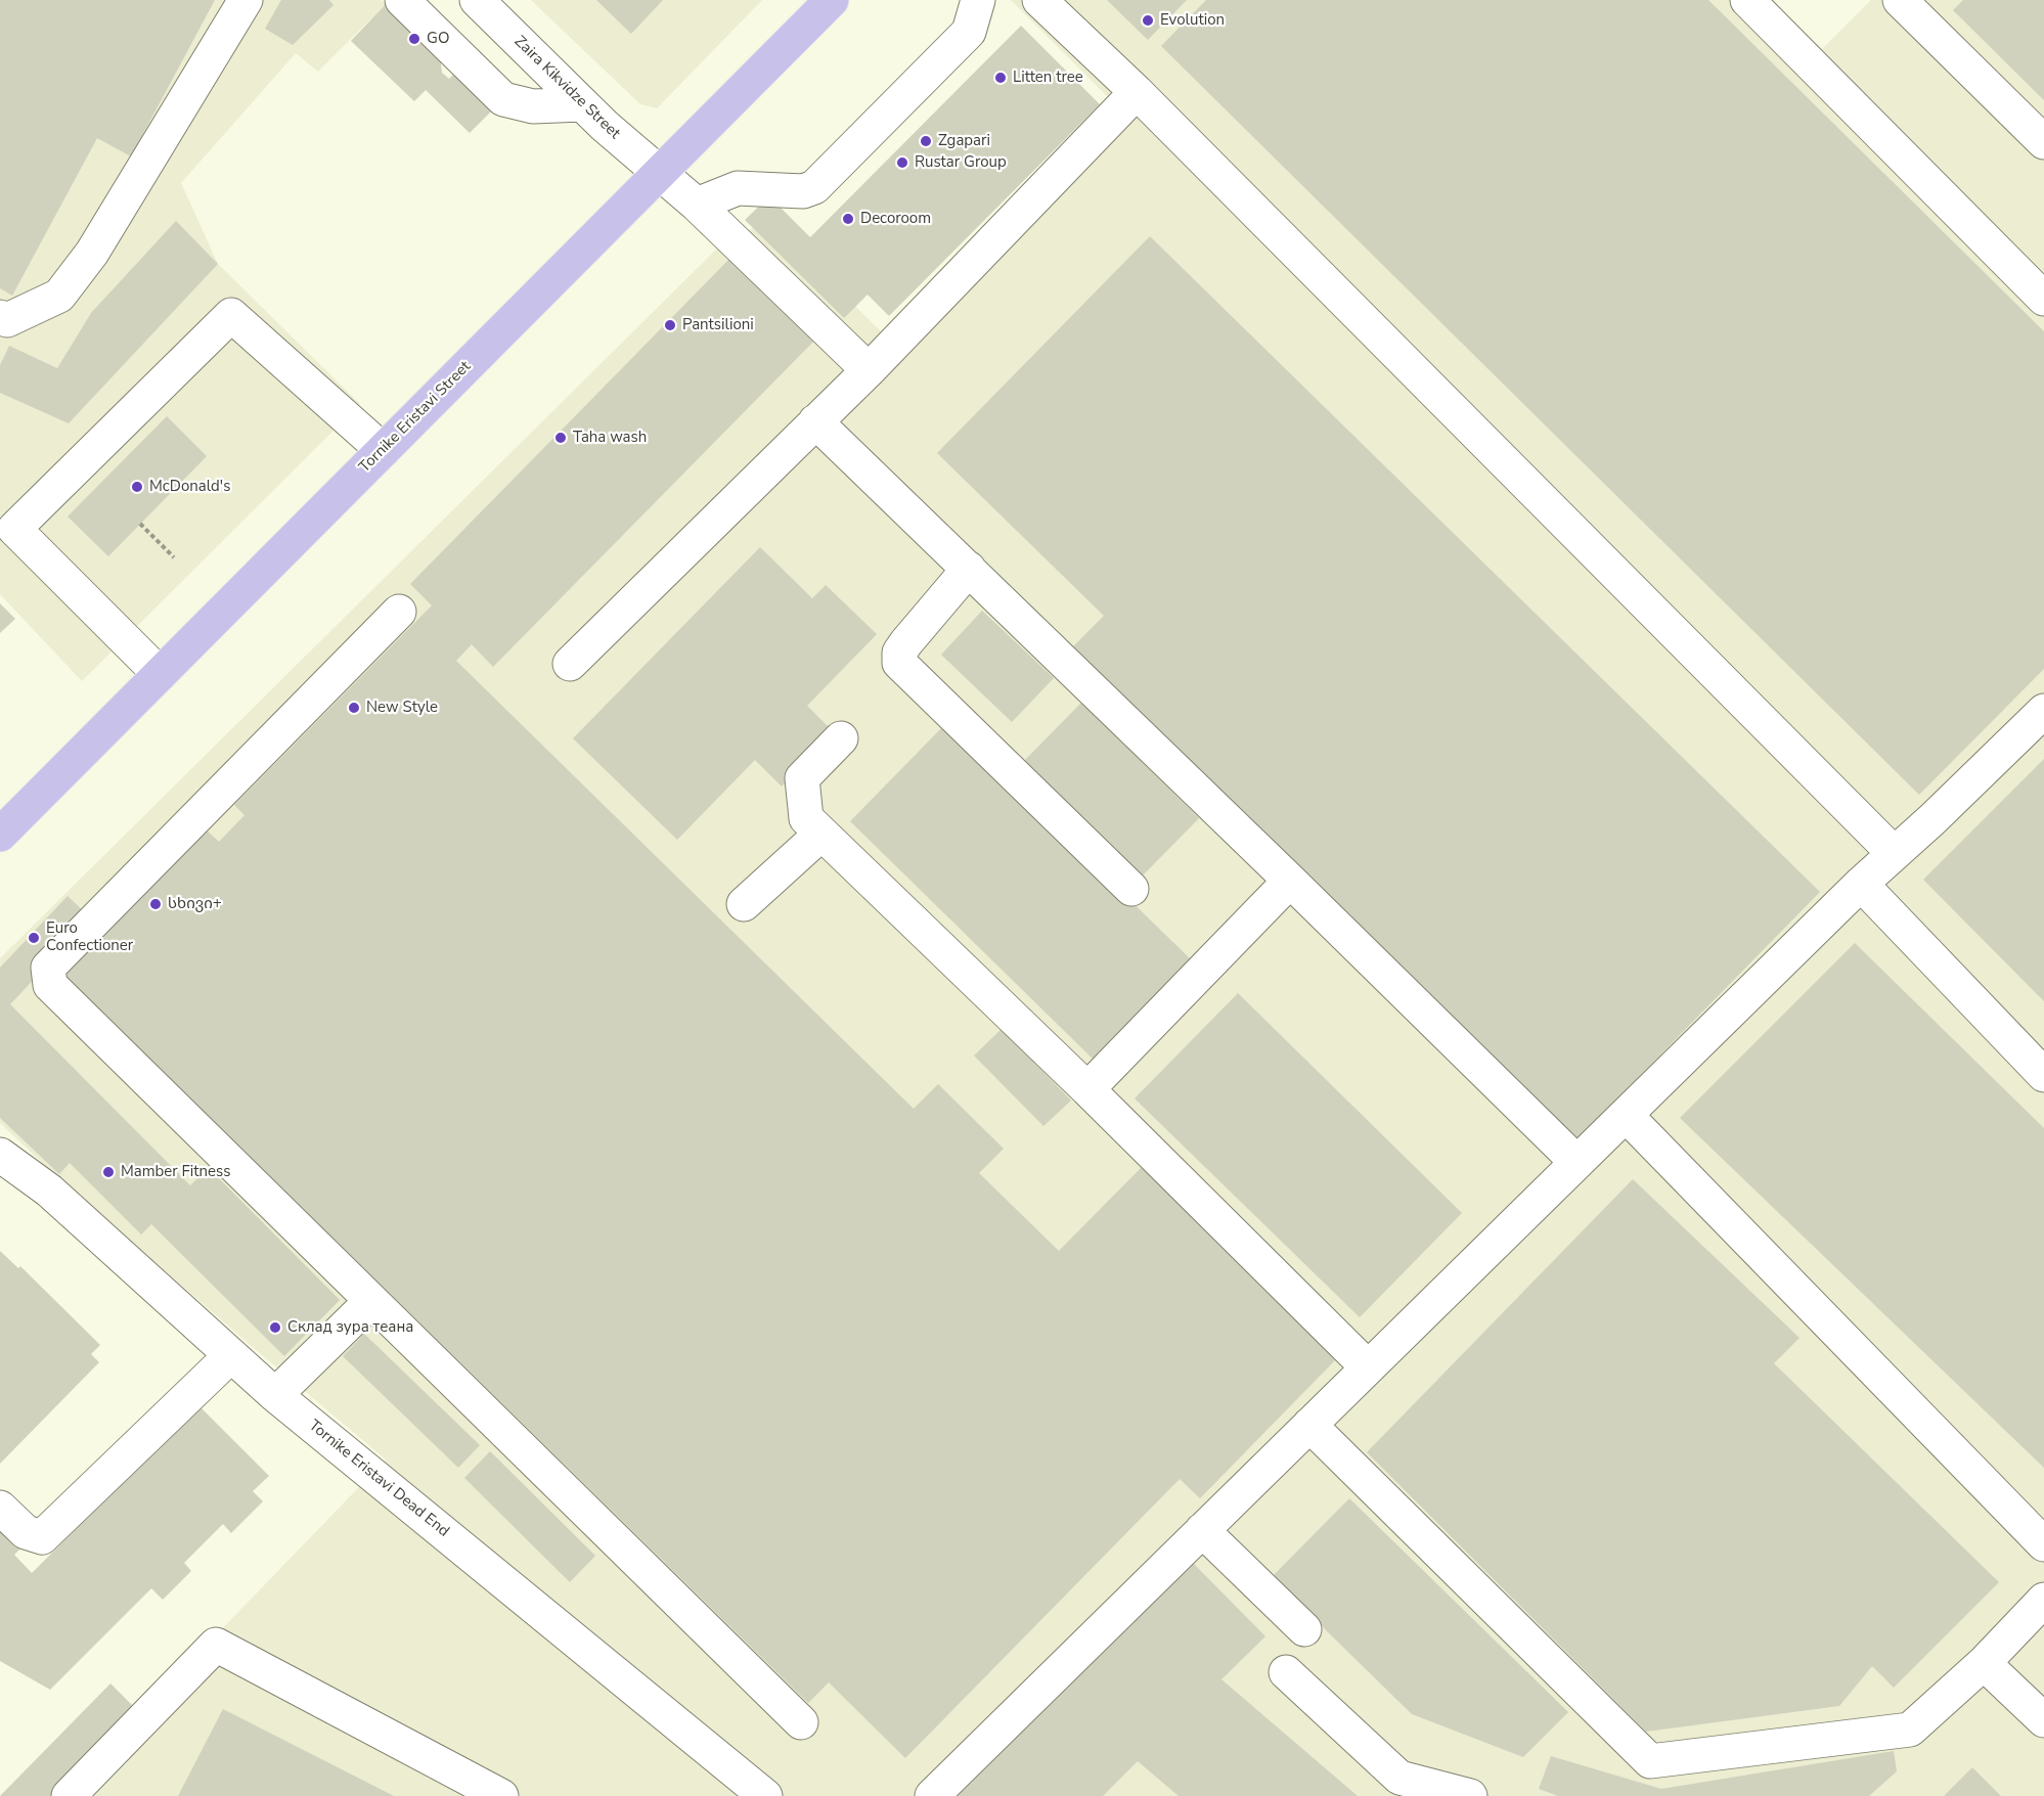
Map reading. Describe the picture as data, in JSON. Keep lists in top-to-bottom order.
{
  "streets": {
    "main road": ["Tornike Eristavi Street"],
    "street": ["Zaira Kikvidze Street", "Tornike Eristavi Dead End"]
  },
  "crossings": [
    ["Zaira Kikvidze Street", "Tornike Eristavi Street"]
  ],
  "places": [
    "Evolution",
    "GO",
    "Litten tree",
    "Zgapari",
    "Rustar Group",
    "Decoroom",
    "Pantsilioni",
    "Taha wash",
    "McDonald's",
    "New Style",
    "სხივი+",
    "Euro Confectioner",
    "Mamber Fitness",
    "Склад зура теана"
  ]
}
